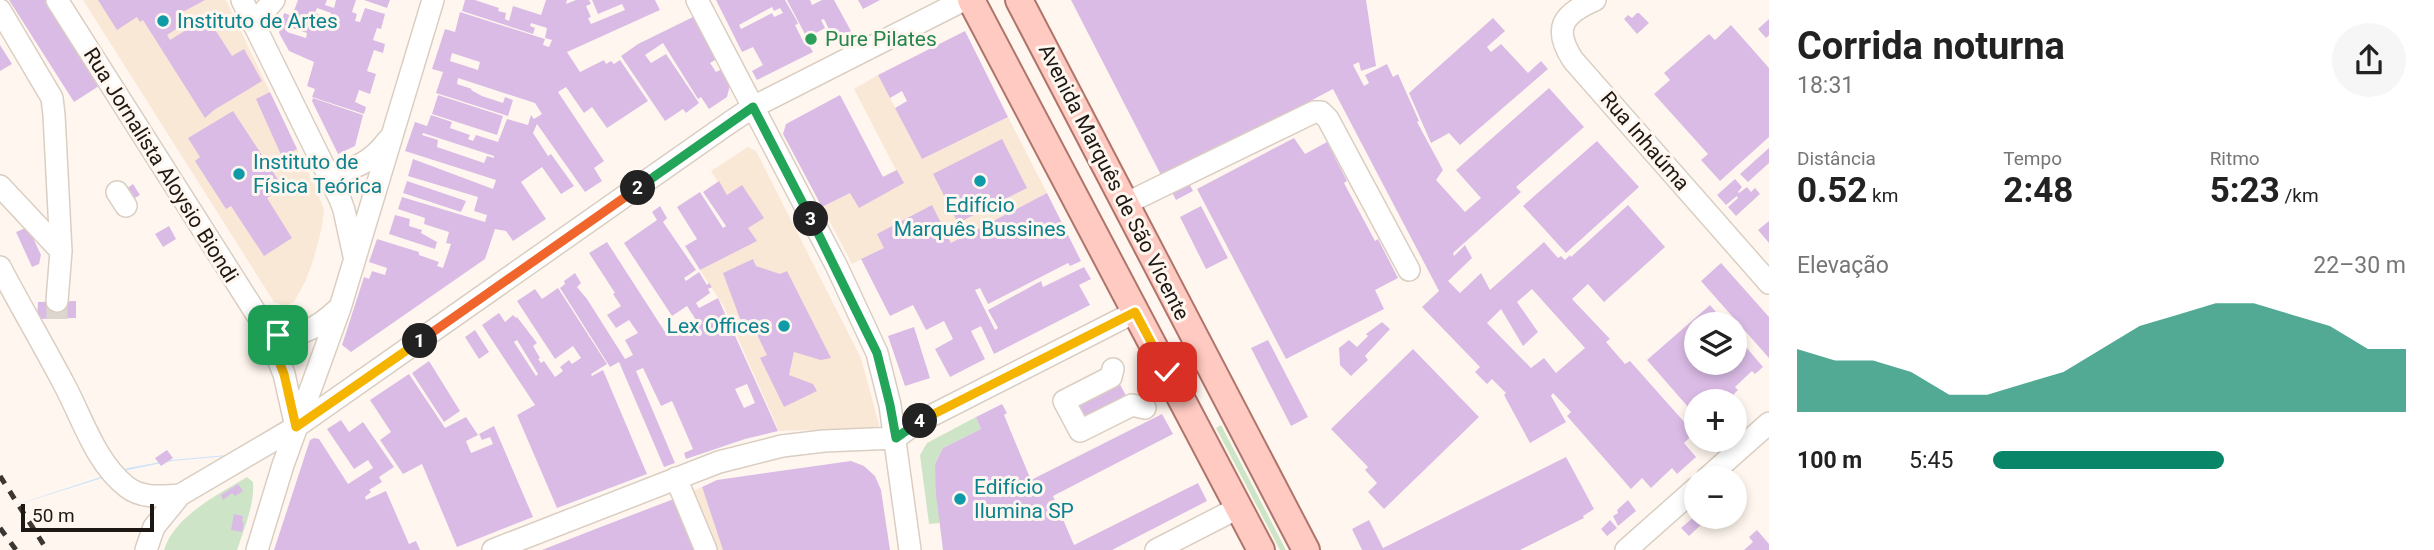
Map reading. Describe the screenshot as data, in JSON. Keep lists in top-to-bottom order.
{
  "streets": {
    "main road": ["Avenida Marquês de São Vicente"],
    "street": ["Rua Inhaúma", "Rua Jornalista Aloysio Biondi"]
  },
  "places": [
    "Instituto de Artes",
    "Pure Pilates",
    "Instituto de Física Teórica",
    "Edifício Marquês Bussines",
    "Lex Offices",
    "Edifício Ilumina SP"
  ],
  "scale_bar": "50 m",
  "page": {
    "heading": ["Corrida noturna", "18:31"],
    "stats": [
      ["Distância", "0.52 km"],
      ["Tempo", "2:48"],
      ["Ritmo", "5:23 /km"]
    ],
    "pins": [
      "2",
      "3",
      "1",
      "4"
    ],
    "chart": ["Elevação", "22–30 m"],
    "map_buttons": ["+", "−"],
    "list": [
      {
        "name": "100 m",
        "note": "5:45"
      }
    ],
    "scale": "50 m"
  }
}
